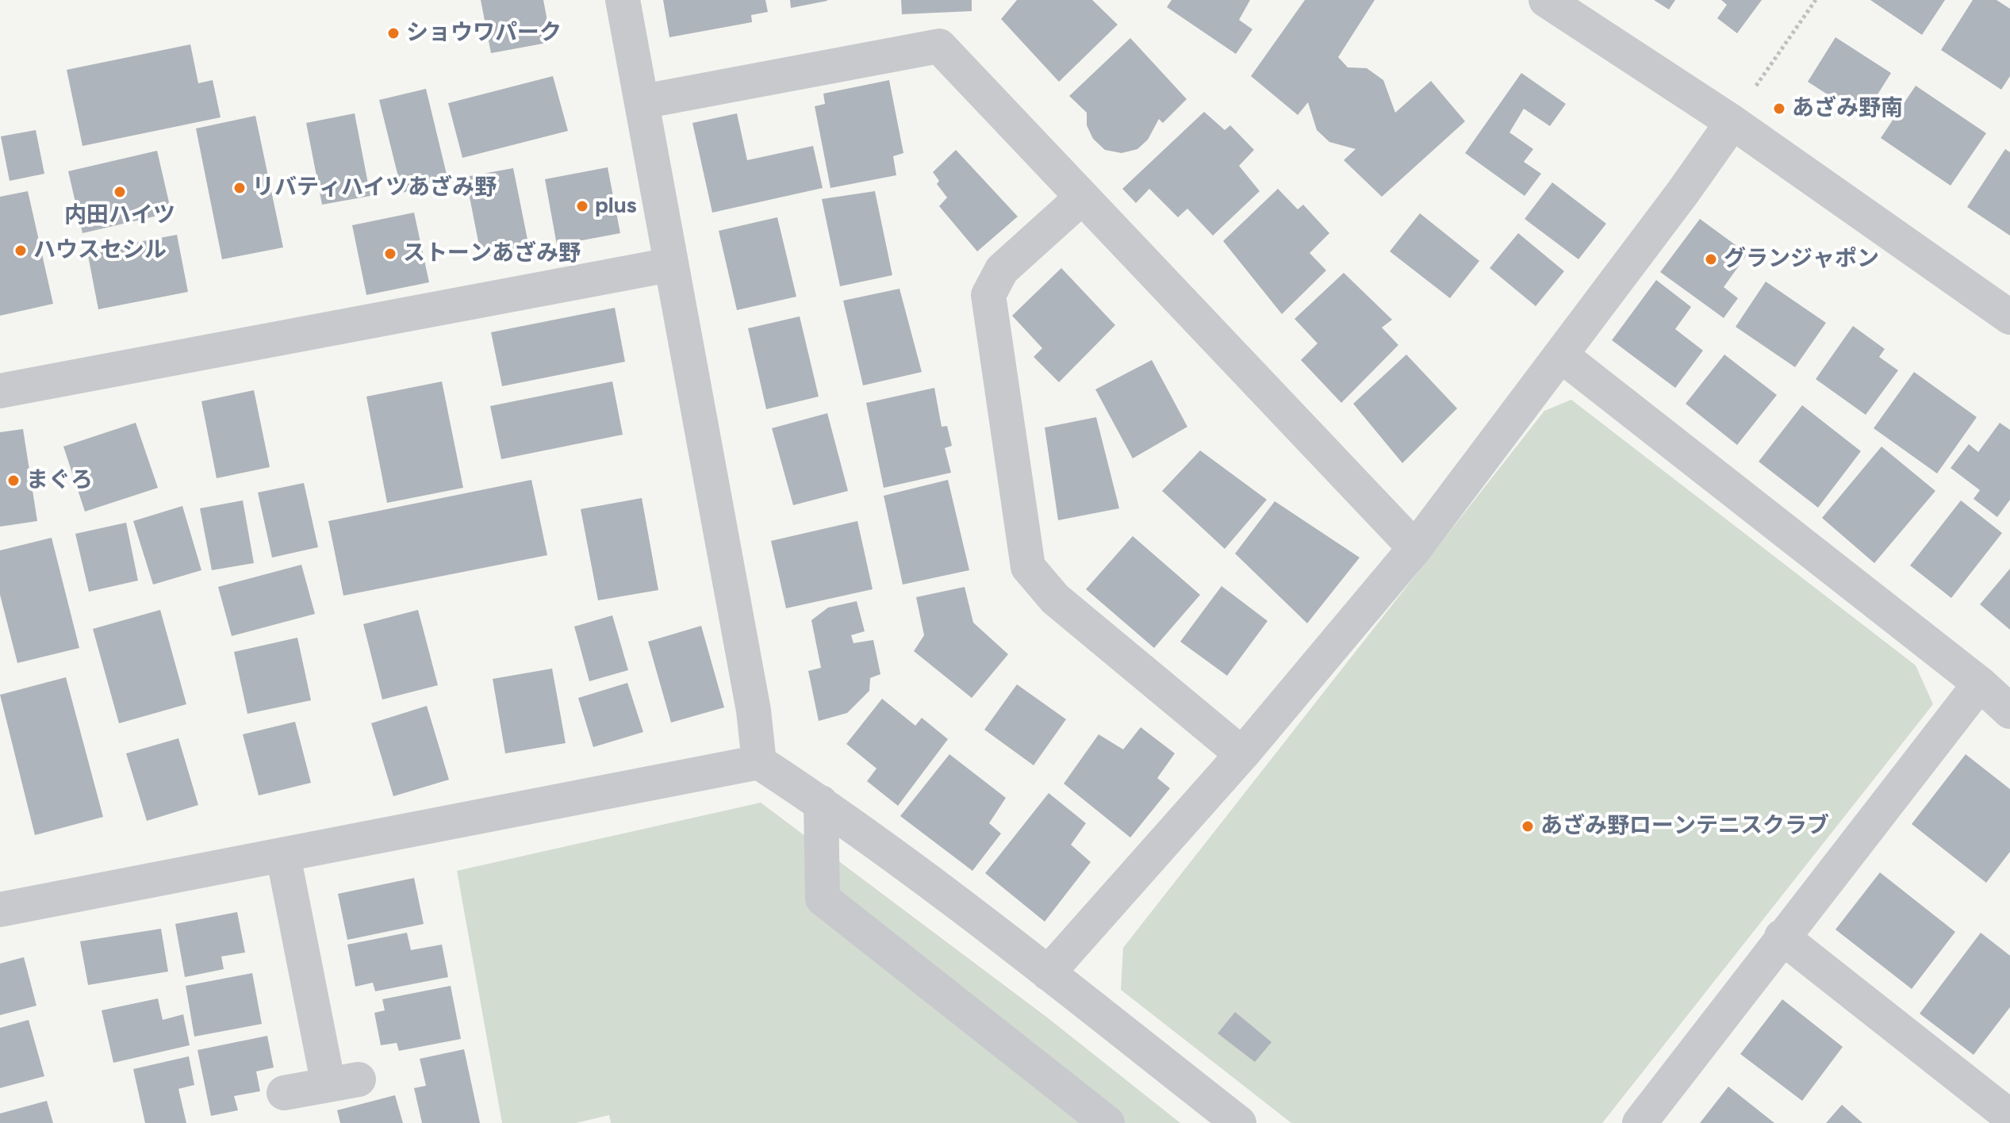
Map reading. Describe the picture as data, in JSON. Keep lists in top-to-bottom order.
{
  "places": [
    "ショウワパーク",
    "あざみ野南",
    "リバティハイツあざみ野",
    "内田ハイツ",
    "plus",
    "ハウスセシル",
    "ストーンあざみ野",
    "グランジャポン",
    "まぐろ",
    "あざみ野ローンテニスクラブ"
  ]
}
